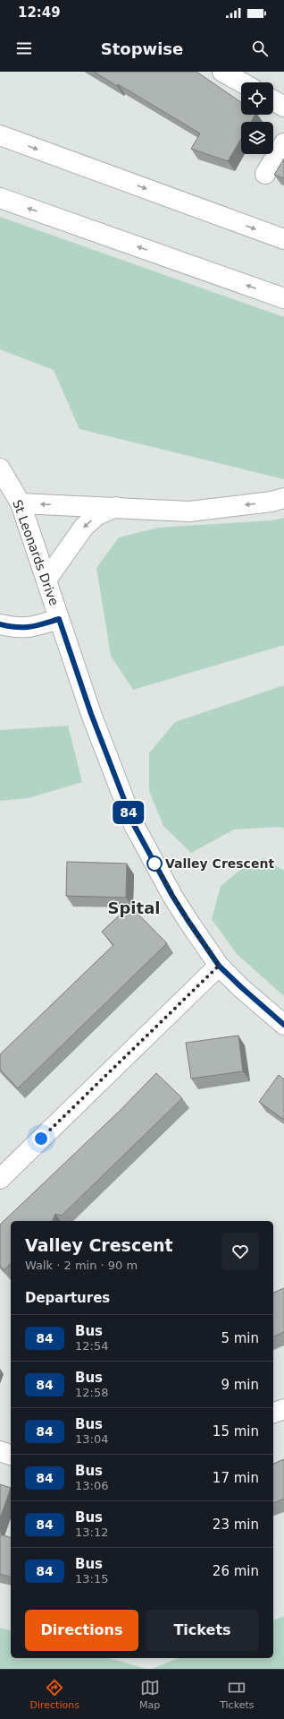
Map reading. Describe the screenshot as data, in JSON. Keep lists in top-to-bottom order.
{
  "streets": {
    "main road": ["St Leonards Drive"]
  },
  "districts": ["Spital"],
  "places": ["Valley Crescent"],
  "lines": ["bus line 84"],
  "page": {
    "status": "12:49",
    "header": "Stopwise",
    "on_map": "84",
    "heading": [
      ["Valley Crescent", "Walk · 2 min · 90 m"],
      "Departures"
    ],
    "list": [
      {
        "mark": "84",
        "name": "Bus",
        "note": "12:54",
        "value": "5 min"
      },
      {
        "mark": "84",
        "name": "Bus",
        "note": "12:58",
        "value": "9 min"
      },
      {
        "mark": "84",
        "name": "Bus",
        "note": "13:04",
        "value": "15 min"
      },
      {
        "mark": "84",
        "name": "Bus",
        "note": "13:06",
        "value": "17 min"
      },
      {
        "mark": "84",
        "name": "Bus",
        "note": "13:12",
        "value": "23 min"
      },
      {
        "mark": "84",
        "name": "Bus",
        "note": "13:15",
        "value": "26 min"
      }
    ],
    "buttons": ["Directions", "Tickets"],
    "tabs": ["Directions", "Map", "Tickets"]
  }
}
